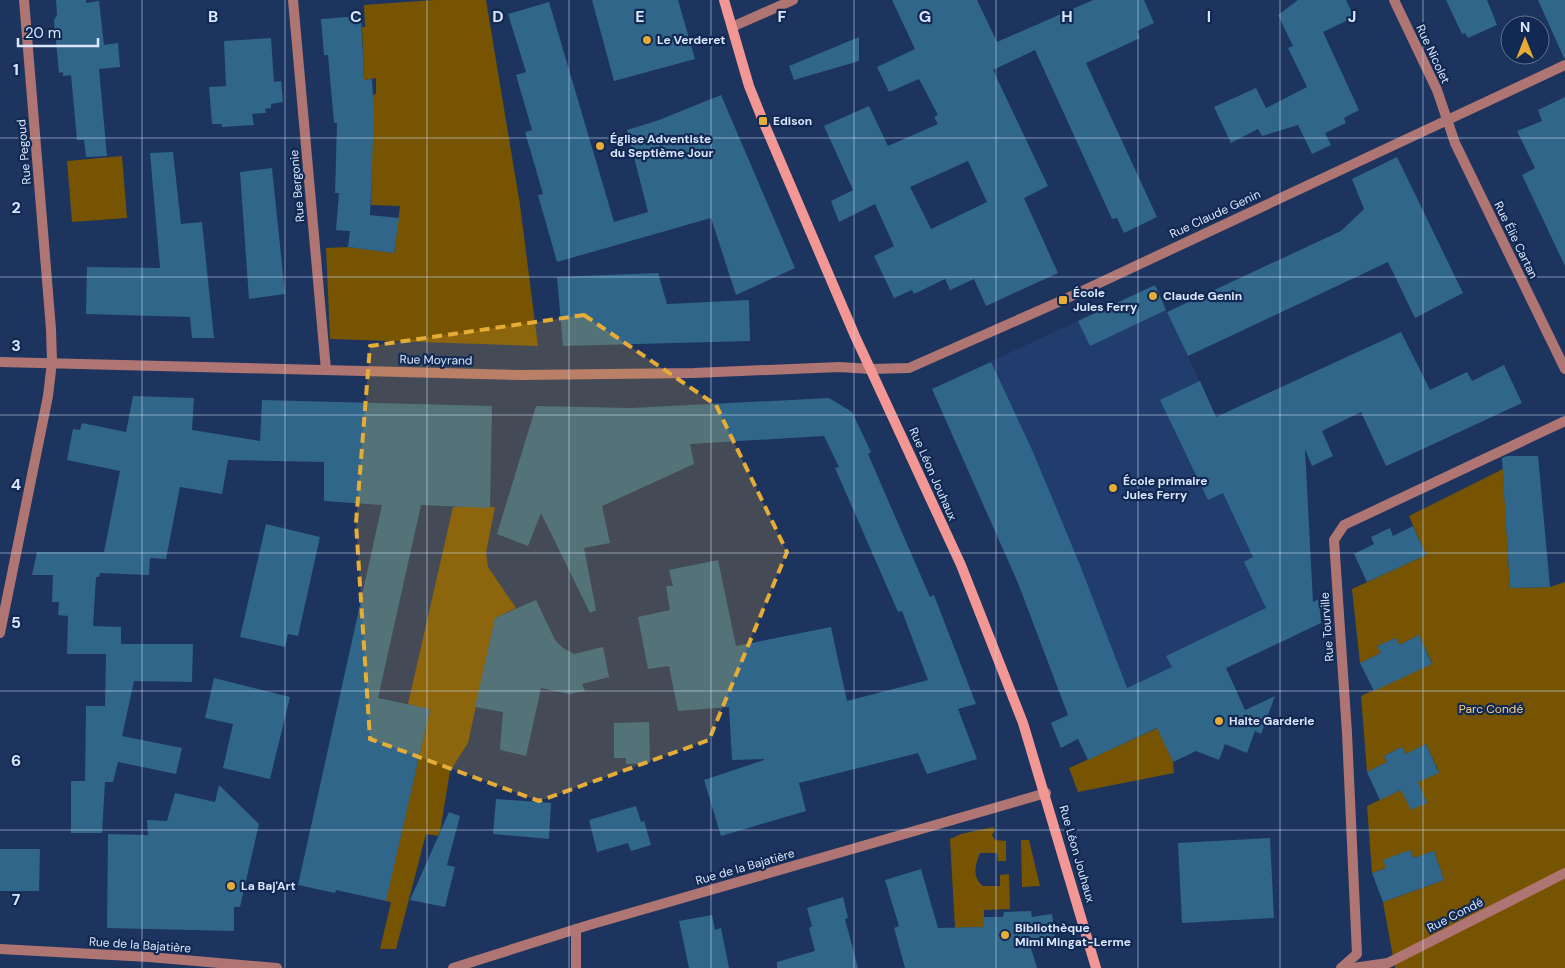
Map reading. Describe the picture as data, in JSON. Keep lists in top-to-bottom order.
{
  "streets": {
    "street": [
      "Rue Nicolet",
      "Rue Pegoud",
      "Rue Bergonie",
      "Rue Claude Genin",
      "Rue Élie Cartan",
      "Rue Moyrand",
      "Rue Léon Jouhaux",
      "Rue Tourville",
      "Rue de la Bajatière",
      "Rue Condé"
    ]
  },
  "crossings": [
    ["Rue Nicolet", "Rue Claude Genin"],
    ["Rue Nicolet", "Rue Élie Cartan"],
    ["Rue Pegoud", "Rue Moyrand"],
    ["Rue Bergonie", "Rue Moyrand"],
    ["Rue Claude Genin", "Rue Élie Cartan"],
    ["Rue Claude Genin", "Rue Moyrand"],
    ["Rue Claude Genin", "Rue Léon Jouhaux"],
    ["Rue Moyrand", "Rue Léon Jouhaux"],
    ["Rue Léon Jouhaux", "Rue de la Bajatière"]
  ],
  "parks": ["Parc Condé"],
  "places": {
    "other": [
      "Le Verderet",
      "Église Adventiste du Septième Jour",
      "Claude Genin",
      "École primaire Jules Ferry",
      "Halte Garderie",
      "La Baj'Art",
      "Bibliothèque Mimi Mingat-Lerme"
    ],
    "transit": ["Edison", "École Jules Ferry"]
  },
  "scale_bar": "20 m",
  "north": "top",
  "grid": {
    "columns": [
      "B",
      "C",
      "D",
      "E",
      "F",
      "G",
      "H",
      "I",
      "J"
    ],
    "rows": [
      "1",
      "2",
      "3",
      "4",
      "5",
      "6",
      "7"
    ]
  }
}
